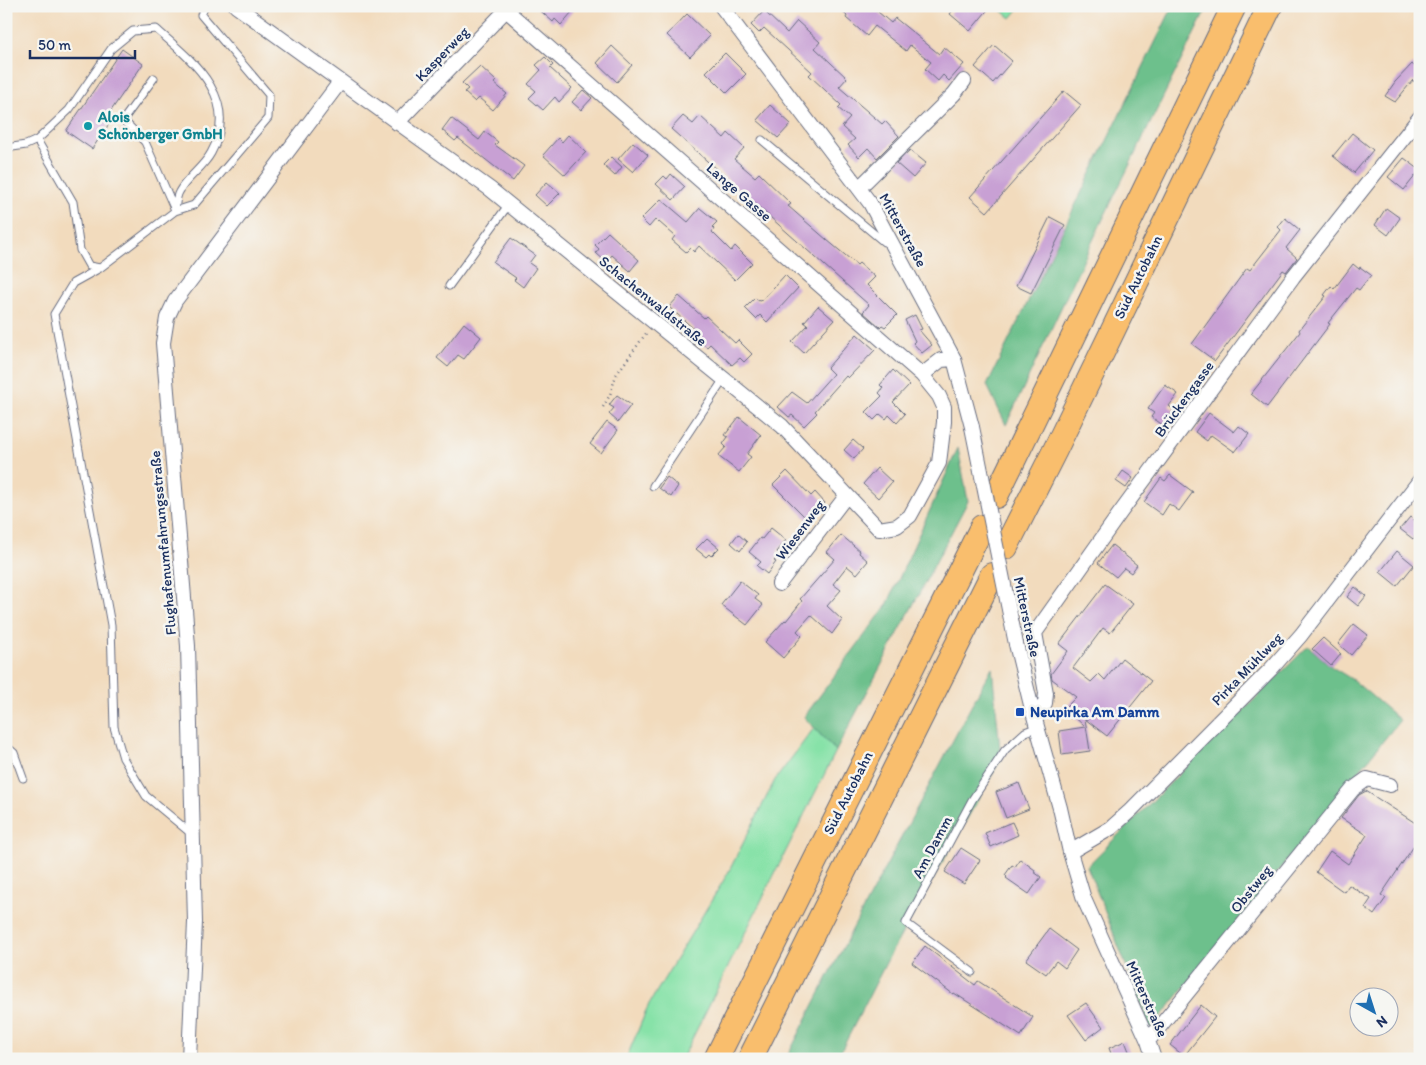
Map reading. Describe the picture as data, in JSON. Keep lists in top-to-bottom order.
{
  "streets": {
    "highway": ["Süd Autobahn"],
    "street": [
      "Kasperweg",
      "Lange Gasse",
      "Mitterstraße",
      "Schachenwaldstraße",
      "Brückengasse",
      "Wiesenweg",
      "Flughafenumfahrungsstraße",
      "Pirka Mühlweg",
      "Obstweg"
    ],
    "lane": ["Am Damm"]
  },
  "crossings": [
    ["Kasperweg", "Lange Gasse"],
    ["Kasperweg", "Schachenwaldstraße"],
    ["Lange Gasse", "Schachenwaldstraße"],
    ["Mitterstraße", "Brückengasse"],
    ["Mitterstraße", "Pirka Mühlweg"],
    ["Mitterstraße", "Am Damm"],
    ["Mitterstraße", "Obstweg"],
    ["Schachenwaldstraße", "Wiesenweg"],
    ["Schachenwaldstraße", "Flughafenumfahrungsstraße"],
    ["Brückengasse", "Am Damm"]
  ],
  "places": {
    "other": ["Alois Schönberger GmbH"],
    "transit": ["Neupirka Am Damm"]
  },
  "scale_bar": "50 m",
  "north": "bottom right"
}
